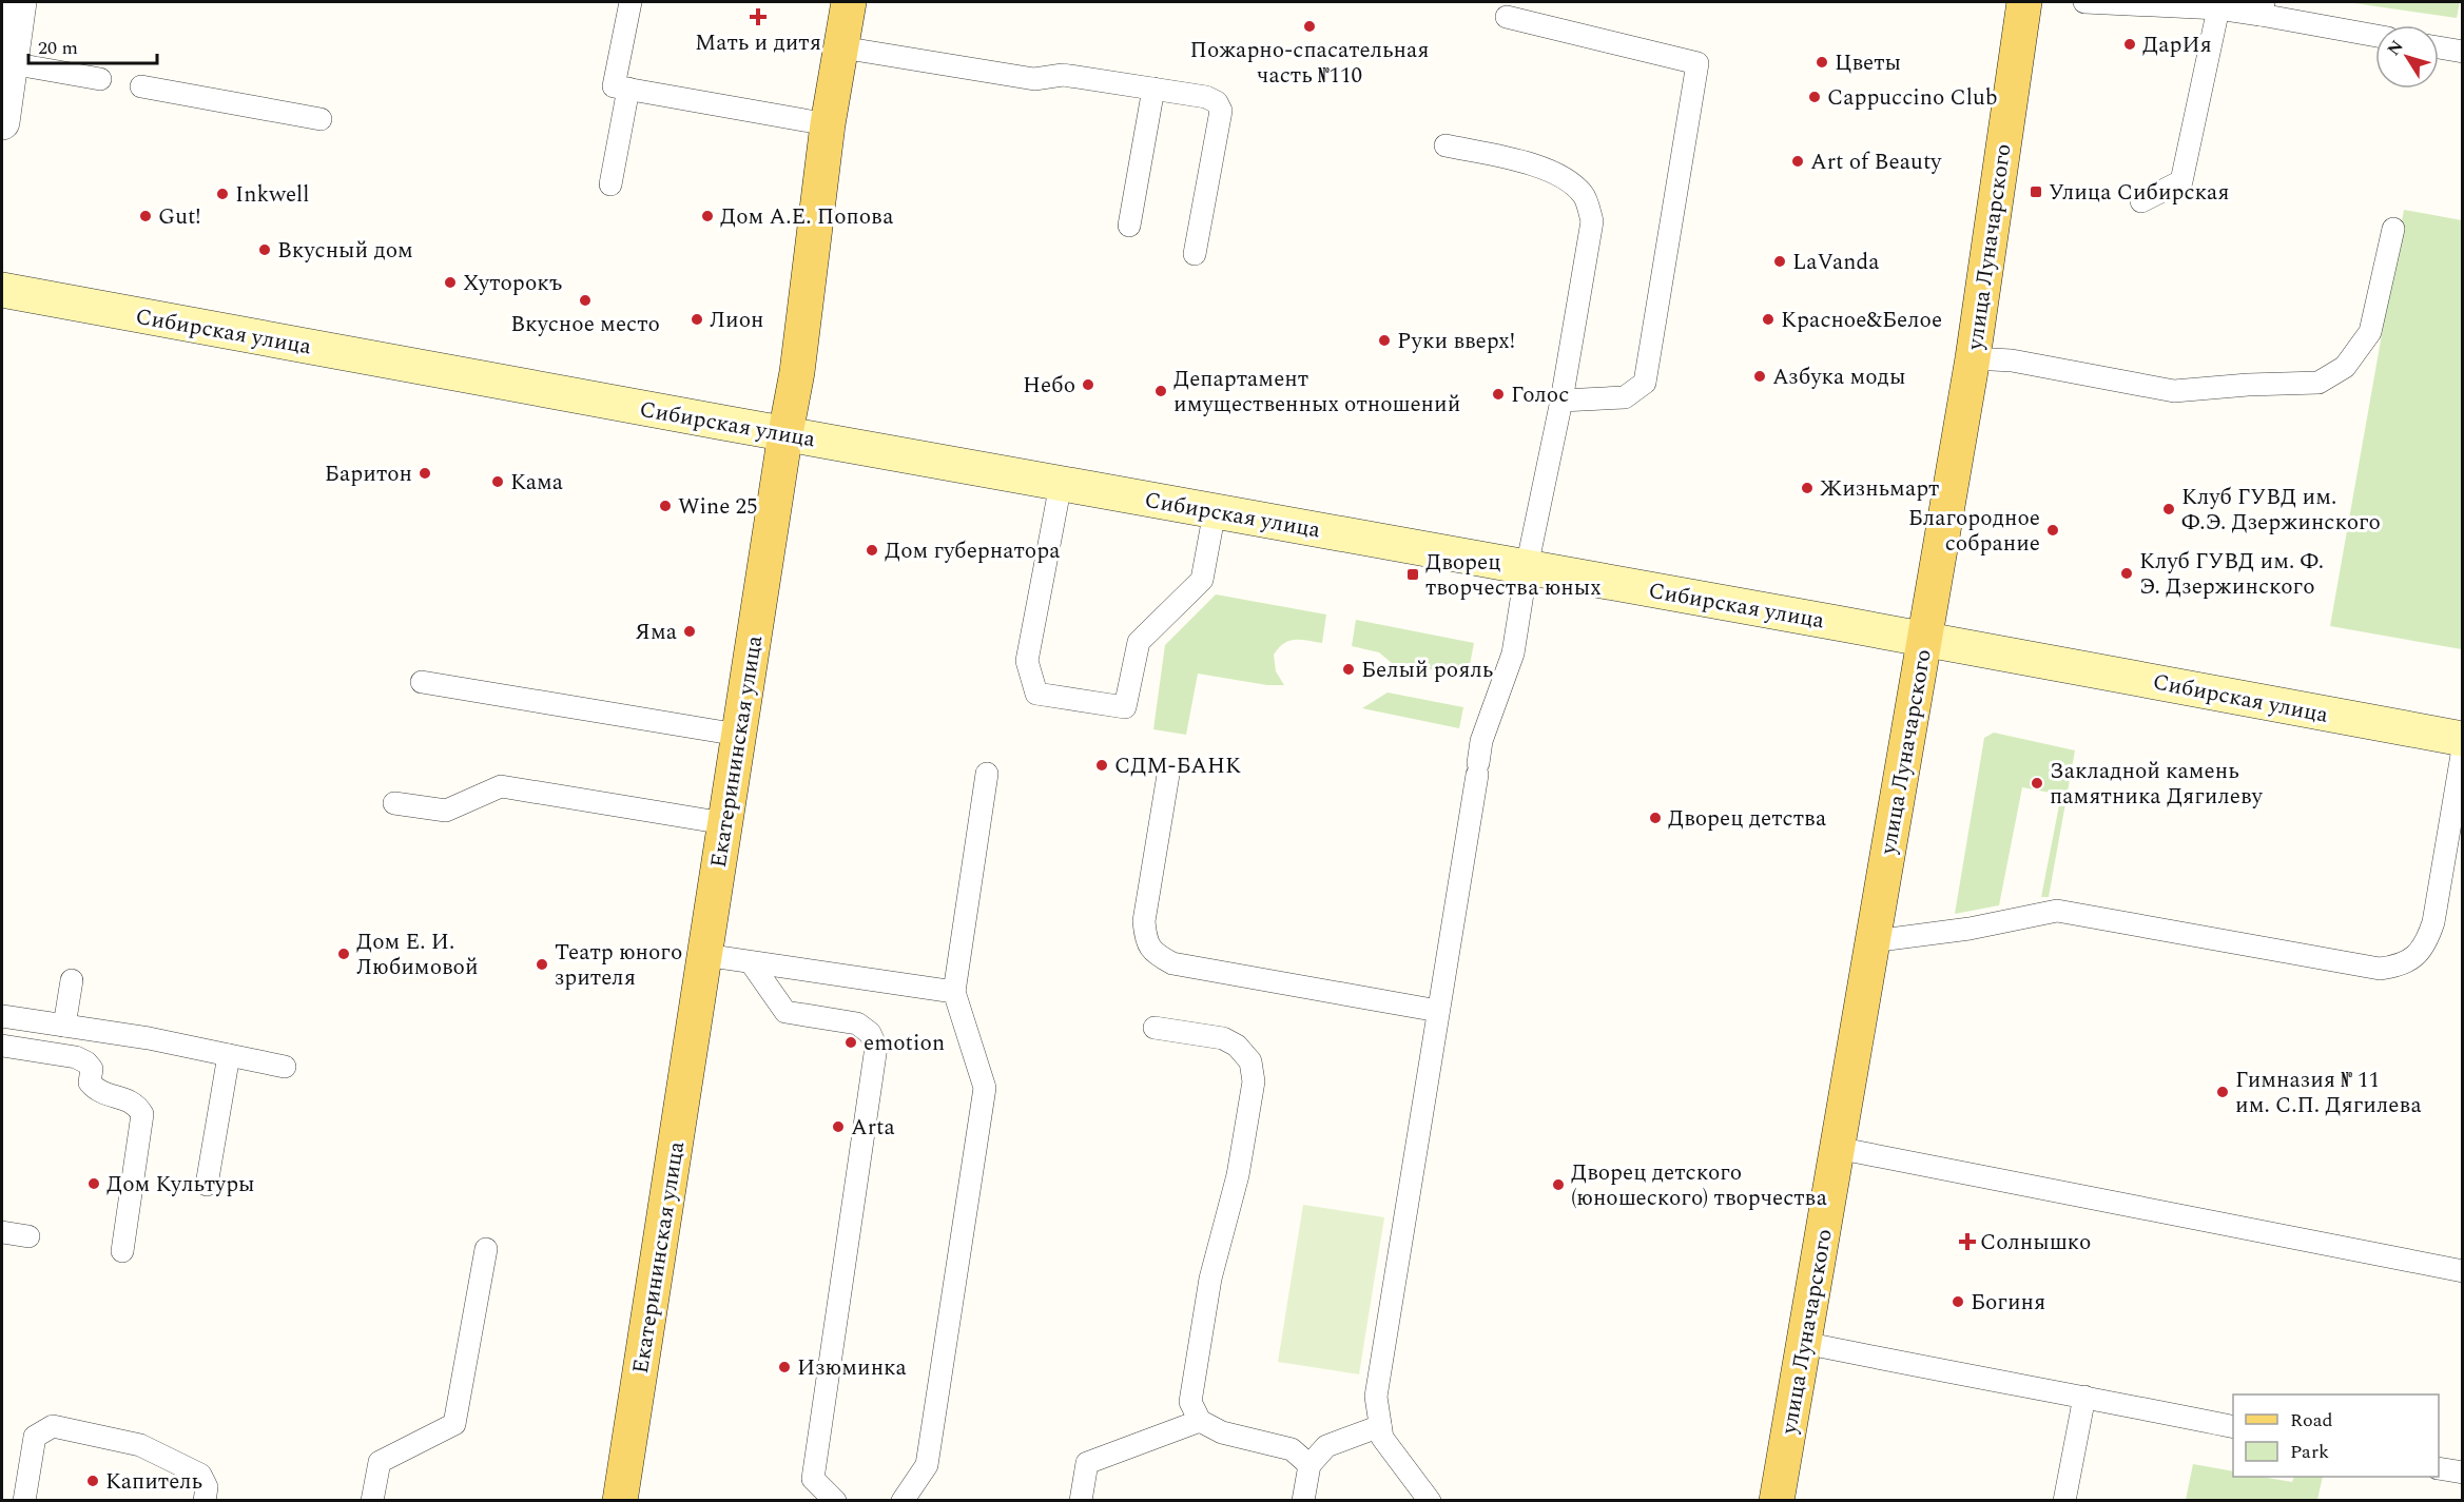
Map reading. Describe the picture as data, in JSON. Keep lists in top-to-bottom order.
{
  "streets": {
    "main road": ["улица Луначарского", "Сибирская улица", "Екатерининская улица"]
  },
  "crossings": [
    ["улица Луначарского", "Сибирская улица"],
    ["Сибирская улица", "Екатерининская улица"]
  ],
  "places": {
    "health": ["Мать и дитя", "Солнышко"],
    "other": [
      "Пожарно-спасательная часть №110",
      "ДарИя",
      "Цветы",
      "Cappuccino Club",
      "Art of Beauty",
      "Inkwell",
      "Gut!",
      "Дом А.Е. Попова",
      "Вкусный дом",
      "LaVanda",
      "Хуторокъ",
      "Вкусное место",
      "Лион",
      "Красное&Белое",
      "Руки вверх!",
      "Азбука моды",
      "Небо",
      "Департамент имущественных отношений",
      "Голос",
      "Баритон",
      "Кама",
      "Жизньмарт",
      "Wine 25",
      "Клуб ГУВД им. Ф.Э. Дзержинского",
      "Благородное собрание",
      "Дом губернатора",
      "Клуб ГУВД им. Ф. Э. Дзержинского",
      "Яма",
      "Белый рояль",
      "СДМ-БАНК",
      "Закладной камень памятника Дягилеву",
      "Дворец детства",
      "Дом Е. И. Любимовой",
      "Театр юного зрителя",
      "emotion",
      "Гимназия № 11 им. С.П. Дягилева",
      "Arta",
      "Дом Культуры",
      "Дворец детского (юношеского) творчества",
      "Богиня",
      "Изюминка",
      "Капитель"
    ],
    "transit": ["Улица Сибирская", "Дворец творчества юных"]
  },
  "legend": ["Road", "Park"],
  "scale_bar": "20 m",
  "north": "top left"
}
